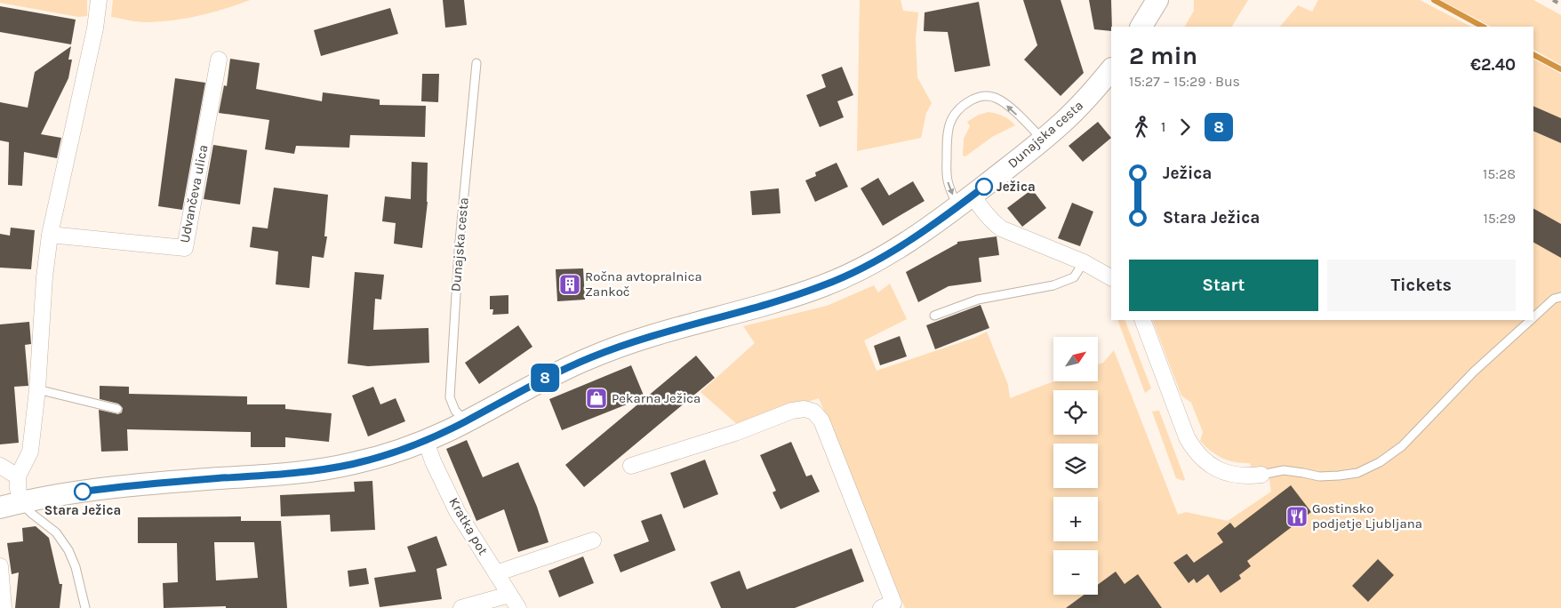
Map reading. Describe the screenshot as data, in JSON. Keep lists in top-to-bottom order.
{
  "streets": {
    "main road": ["Dunajska cesta"],
    "street": ["Udvančeva ulica", "Kratka pot"]
  },
  "crossings": [
    ["Dunajska cesta", "Kratka pot"]
  ],
  "places": {
    "other": ["Ježica", "Stara Ježica"],
    "building": ["Ročna avtopralnica Zankoč"],
    "shop": ["Pekarna Ježica"],
    "restaurant": ["Gostinsko podjetje Ljubljana"]
  },
  "lines": ["bus line 8"],
  "north": "top right",
  "page": {
    "on_map": "8",
    "heading": ["2 min", "15:27 – 15:29 · Bus", "€2.40"],
    "legs": ["1", "8"],
    "list": [
      {
        "name": "Ježica",
        "value": "15:28"
      },
      {
        "name": "Stara Ježica",
        "value": "15:29"
      }
    ],
    "buttons": ["Start", "Tickets"],
    "map_buttons": ["+", "−"]
  }
}
